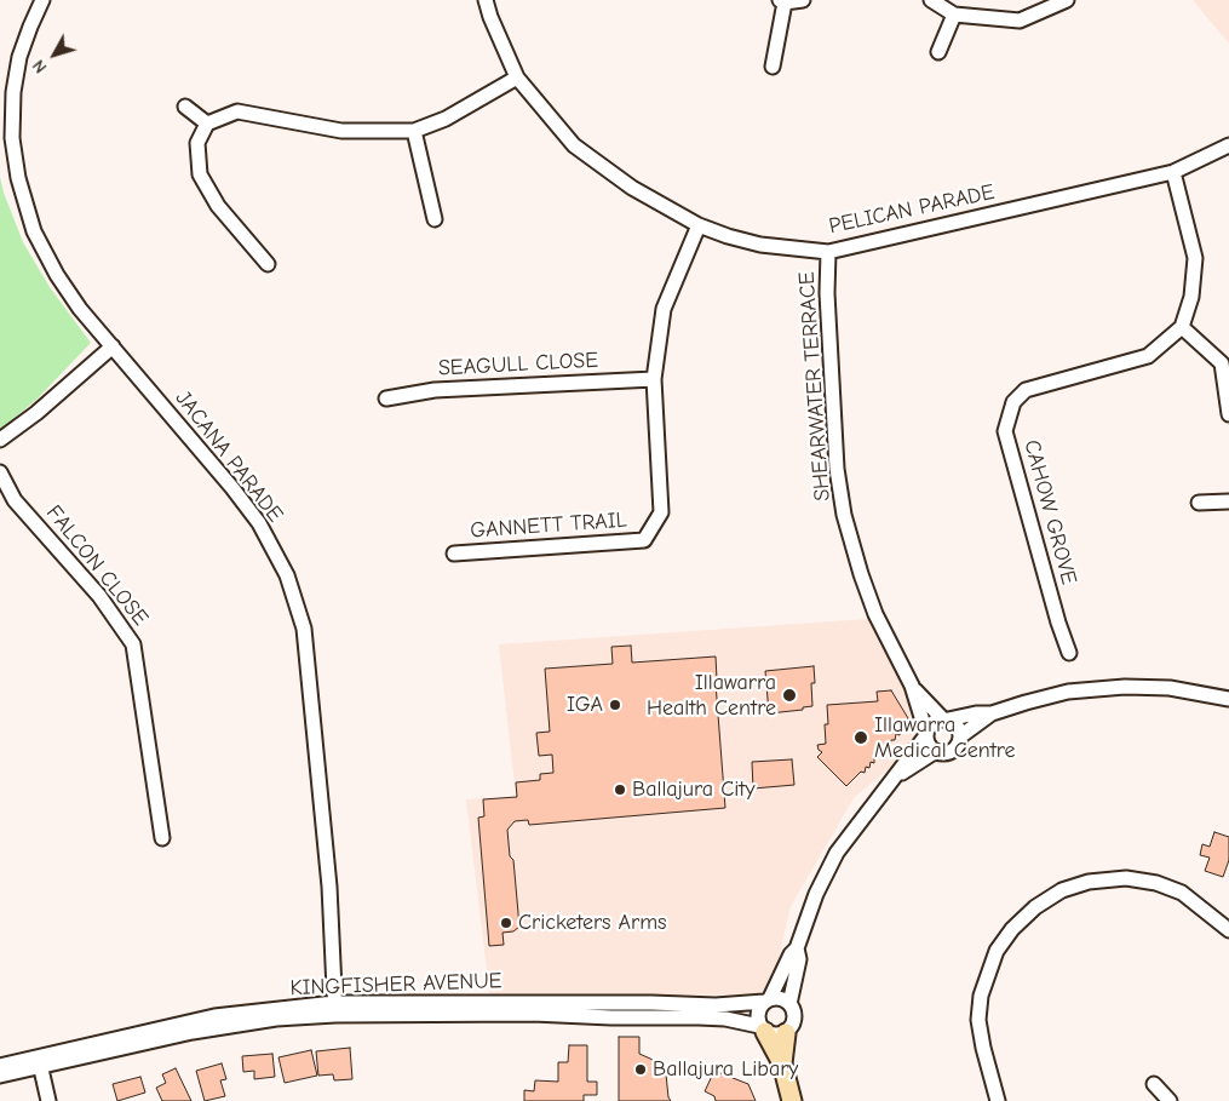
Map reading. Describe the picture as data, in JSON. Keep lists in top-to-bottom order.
{
  "streets": {
    "street": [
      "PELICAN PARADE",
      "SEAGULL CLOSE",
      "SHEARWATER TERRACE",
      "JACANA PARADE",
      "CAHOW GROVE",
      "GANNETT TRAIL",
      "FALCON CLOSE",
      "KINGFISHER AVENUE"
    ]
  },
  "crossings": [
    ["PELICAN PARADE", "SHEARWATER TERRACE"],
    ["PELICAN PARADE", "GANNETT TRAIL"],
    ["SEAGULL CLOSE", "GANNETT TRAIL"],
    ["JACANA PARADE", "KINGFISHER AVENUE"]
  ],
  "places": [
    "Illawarra Health Centre",
    "IGA",
    "Illawarra Medical Centre",
    "Ballajura City",
    "Cricketers Arms",
    "Ballajura Libary"
  ],
  "north": "bottom left"
}
